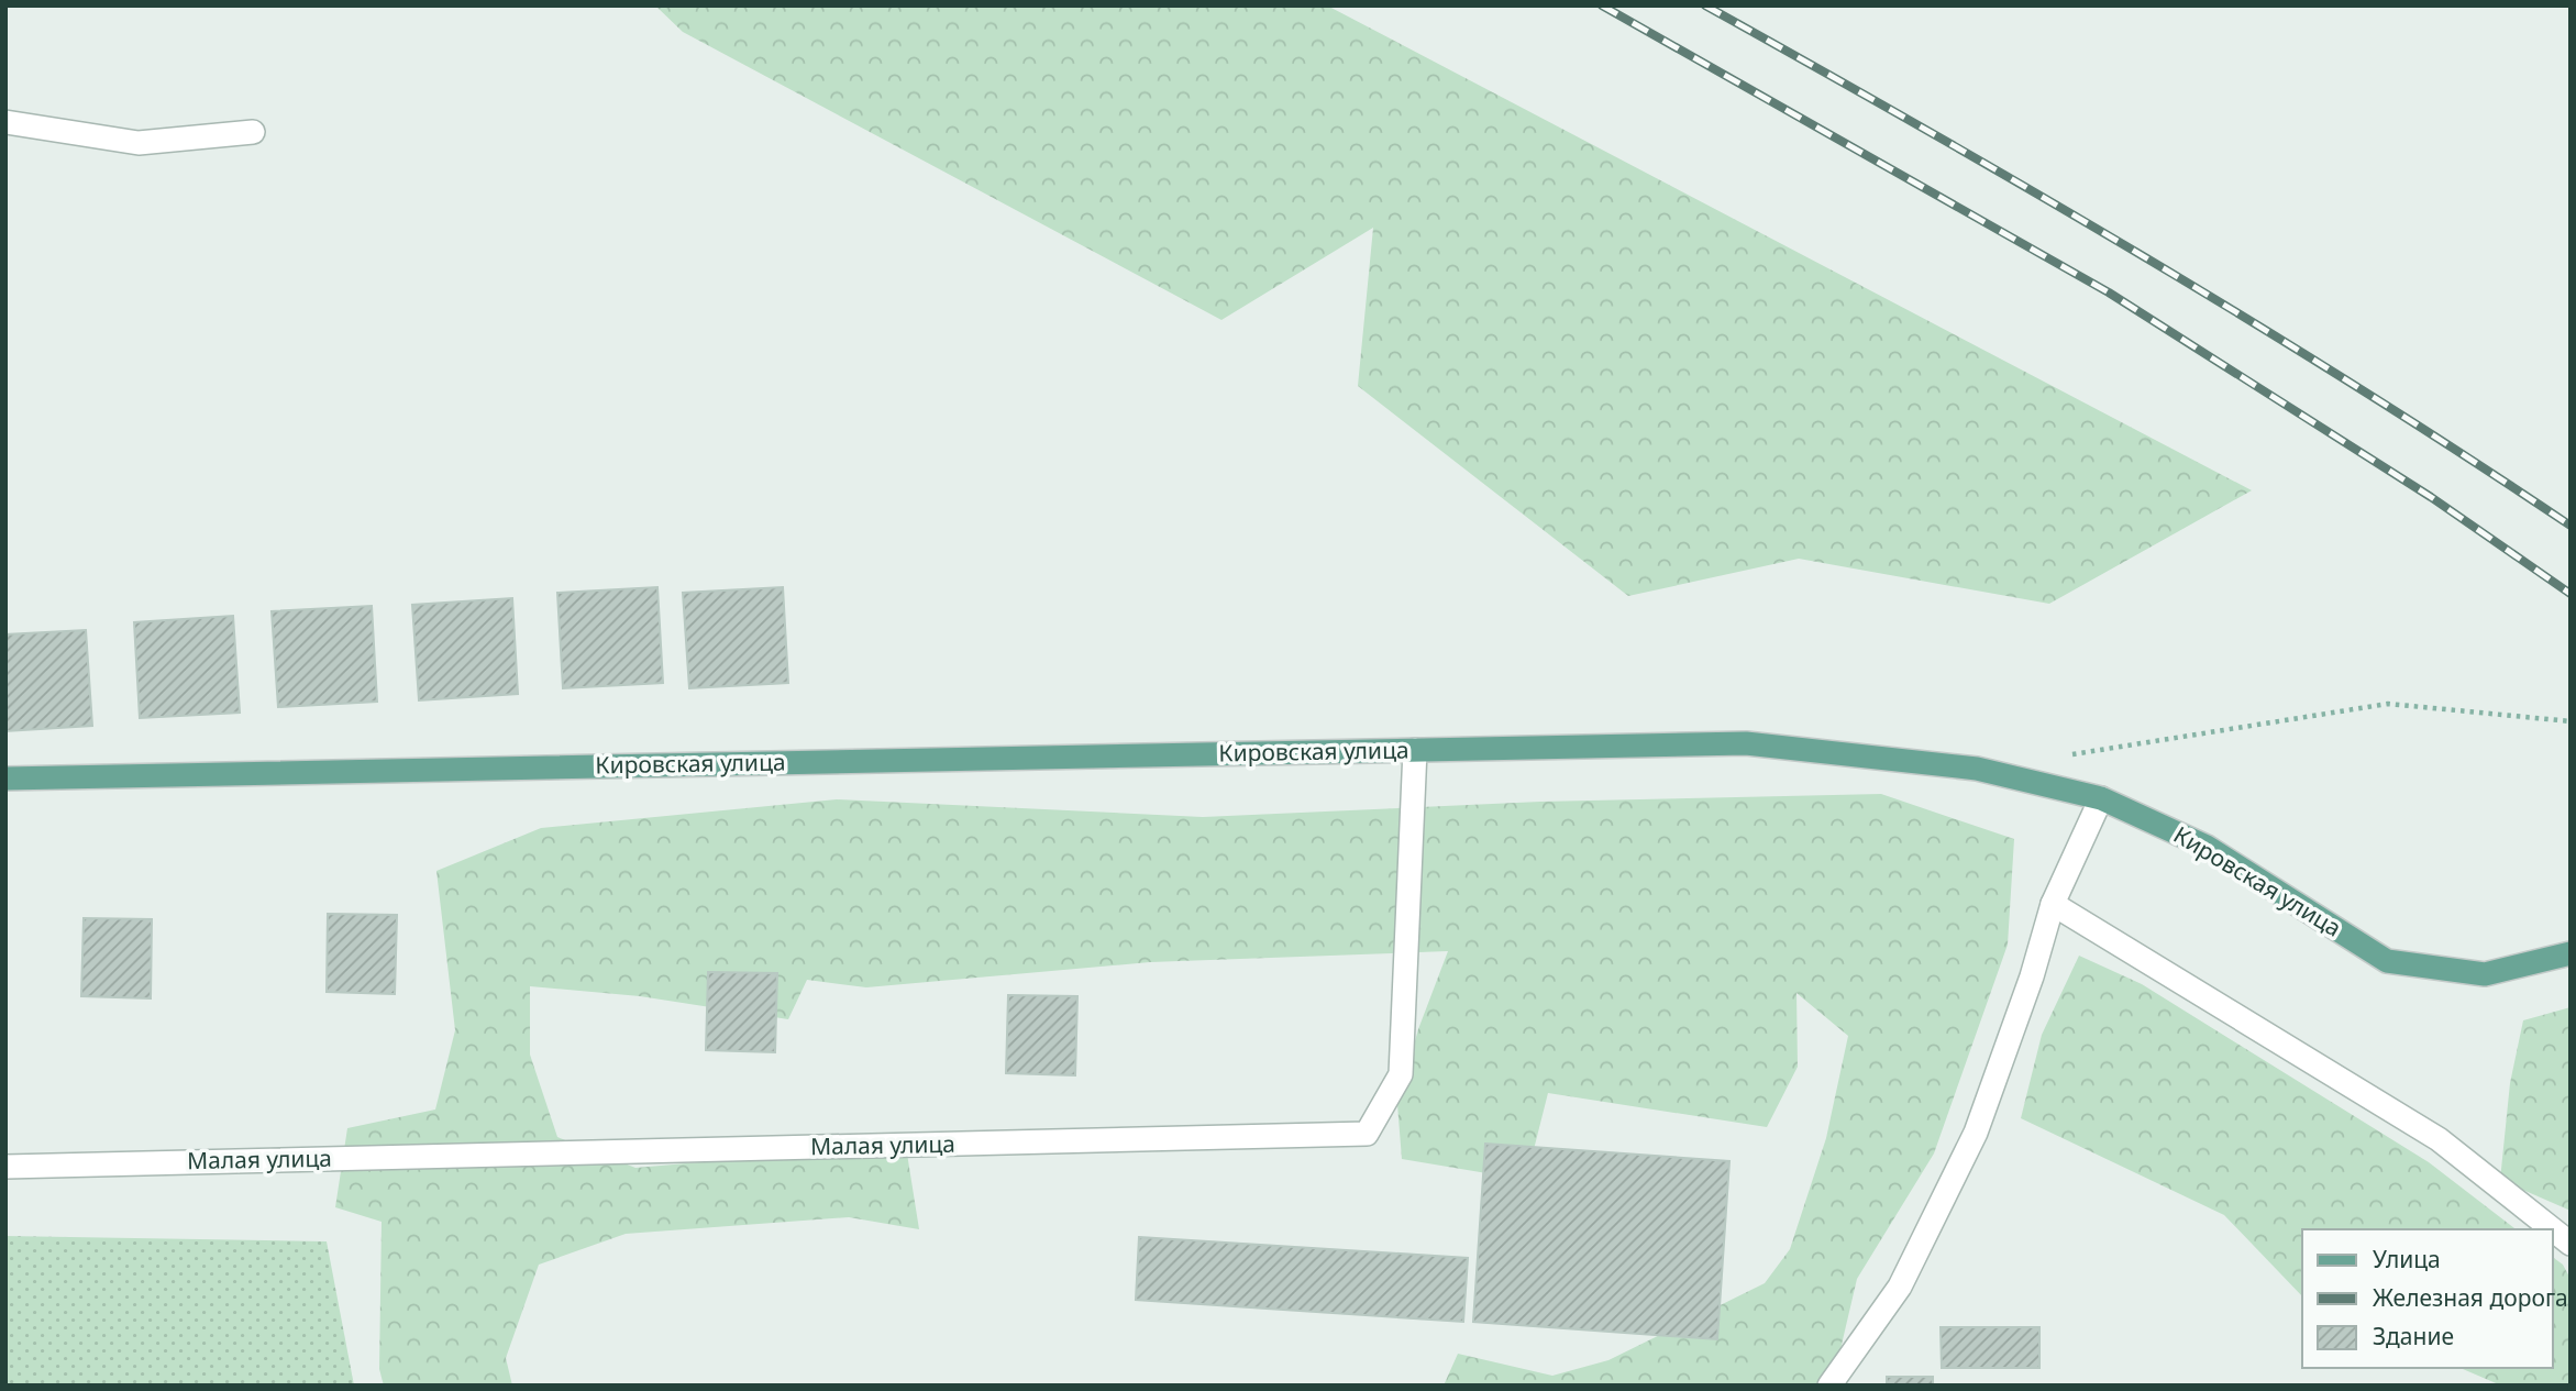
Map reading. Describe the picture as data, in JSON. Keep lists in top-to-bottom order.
{
  "streets": {
    "main road": ["Кировская улица"],
    "street": ["Малая улица"]
  },
  "crossings": [
    ["Кировская улица", "Малая улица"]
  ],
  "legend": ["Улица", "Железная дорога", "Здание"]
}
